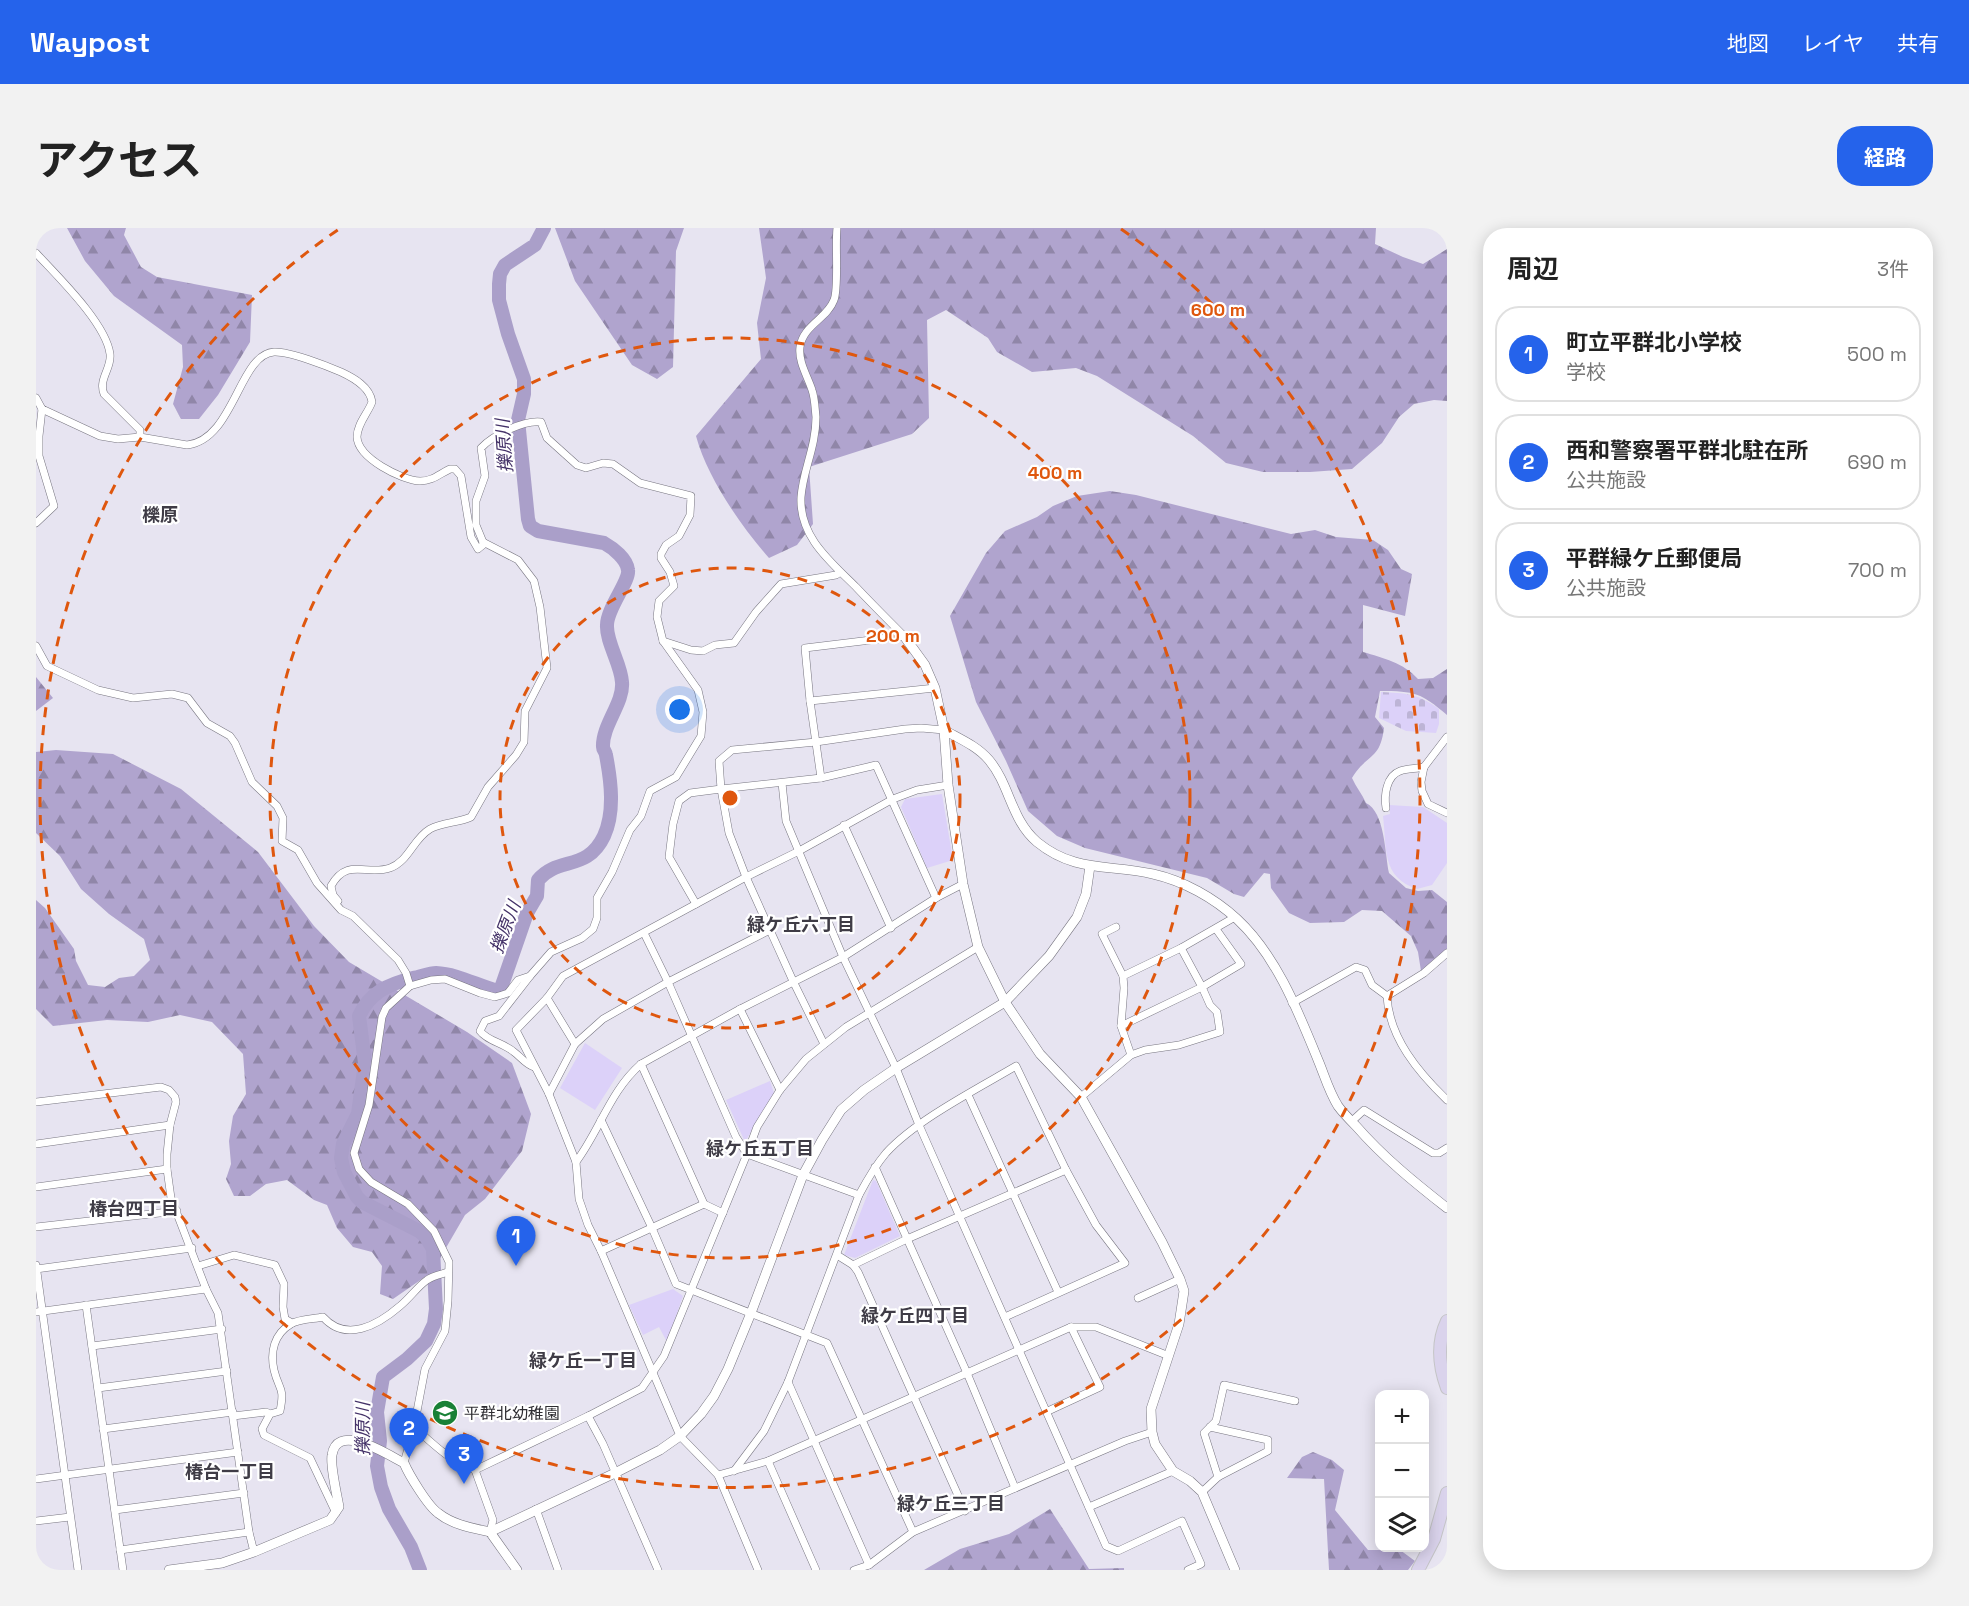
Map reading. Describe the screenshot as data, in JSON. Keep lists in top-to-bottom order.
{
  "districts": [
    "櫟原",
    "緑ケ丘六丁目",
    "緑ケ丘五丁目",
    "椿台四丁目",
    "緑ケ丘四丁目",
    "緑ケ丘一丁目",
    "椿台一丁目",
    "緑ケ丘三丁目"
  ],
  "water": ["擽原川"],
  "places": {
    "school or university": ["平群北幼稚園"]
  },
  "page": {
    "header": "Waypost",
    "nav": ["地図", "レイヤ", "共有"],
    "title": "アクセス",
    "buttons": "経路",
    "heading": ["周辺", "3件"],
    "list": [
      {
        "mark": "1",
        "name": "町立平群北小学校",
        "note": "学校",
        "value": "500 m"
      },
      {
        "mark": "2",
        "name": "西和警察署平群北駐在所",
        "note": "公共施設",
        "value": "690 m"
      },
      {
        "mark": "3",
        "name": "平群緑ケ丘郵便局",
        "note": "公共施設",
        "value": "700 m"
      }
    ],
    "pins": ["1", "2", "3"],
    "map_buttons": ["+", "−"]
  },
  "rings": ["600 m", "400 m", "200 m"]
}
